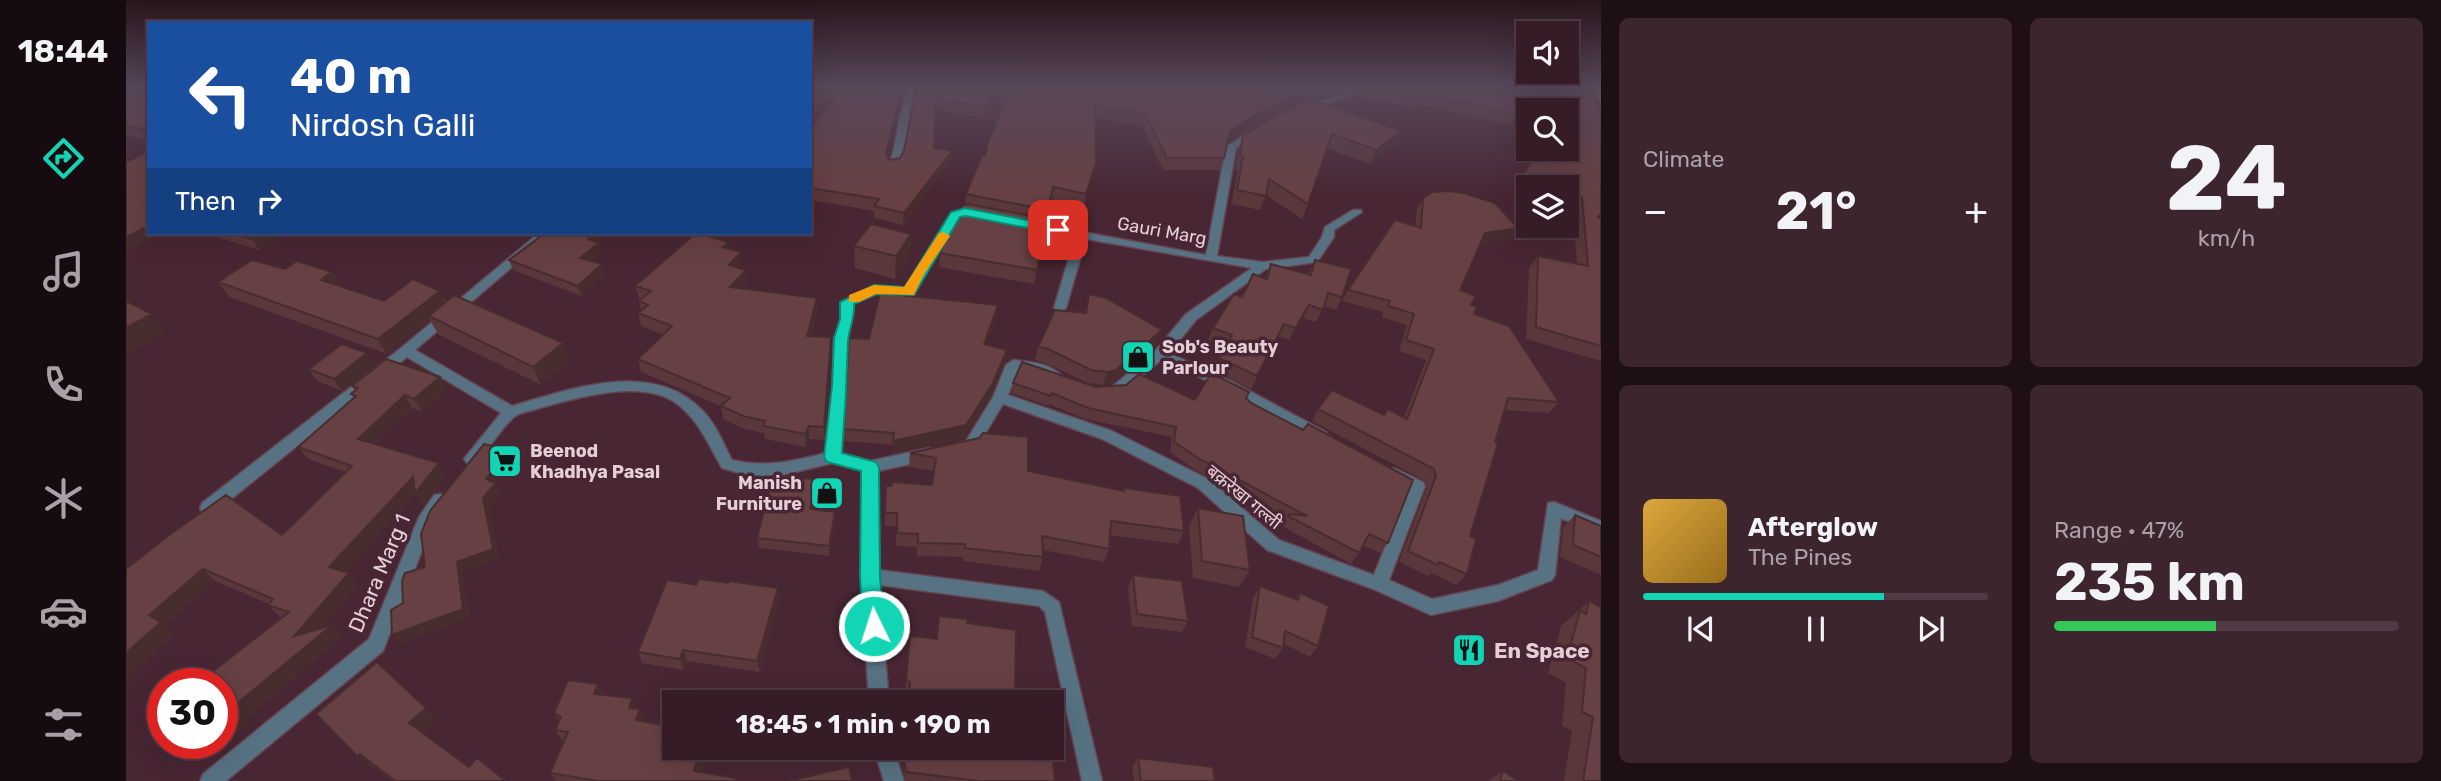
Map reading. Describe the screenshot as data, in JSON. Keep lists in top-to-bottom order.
{
  "streets": {
    "street": ["Gauri Marg", "बक्ररेखा गल्ली", "Dhara Marg 1"]
  },
  "places": {
    "shop": ["Sob's Beauty Parlour", "Manish Furniture"],
    "supermarket": ["Beenod Khadhya Pasal"],
    "restaurant": ["En Space"]
  },
  "page": {
    "tabs": "18:44",
    "tile": [
      "Climate",
      ["24", "km/h"],
      ["Range · 47%", "235 km"]
    ],
    "turn": ["40 m", "Nirdosh Galli"],
    "then": "Then",
    "heat": ["−", "21°", "+"],
    "song": ["Afterglow", "The Pines"],
    "limit": "30",
    "trip": "18:45 · 1 min · 190 m"
  }
}
